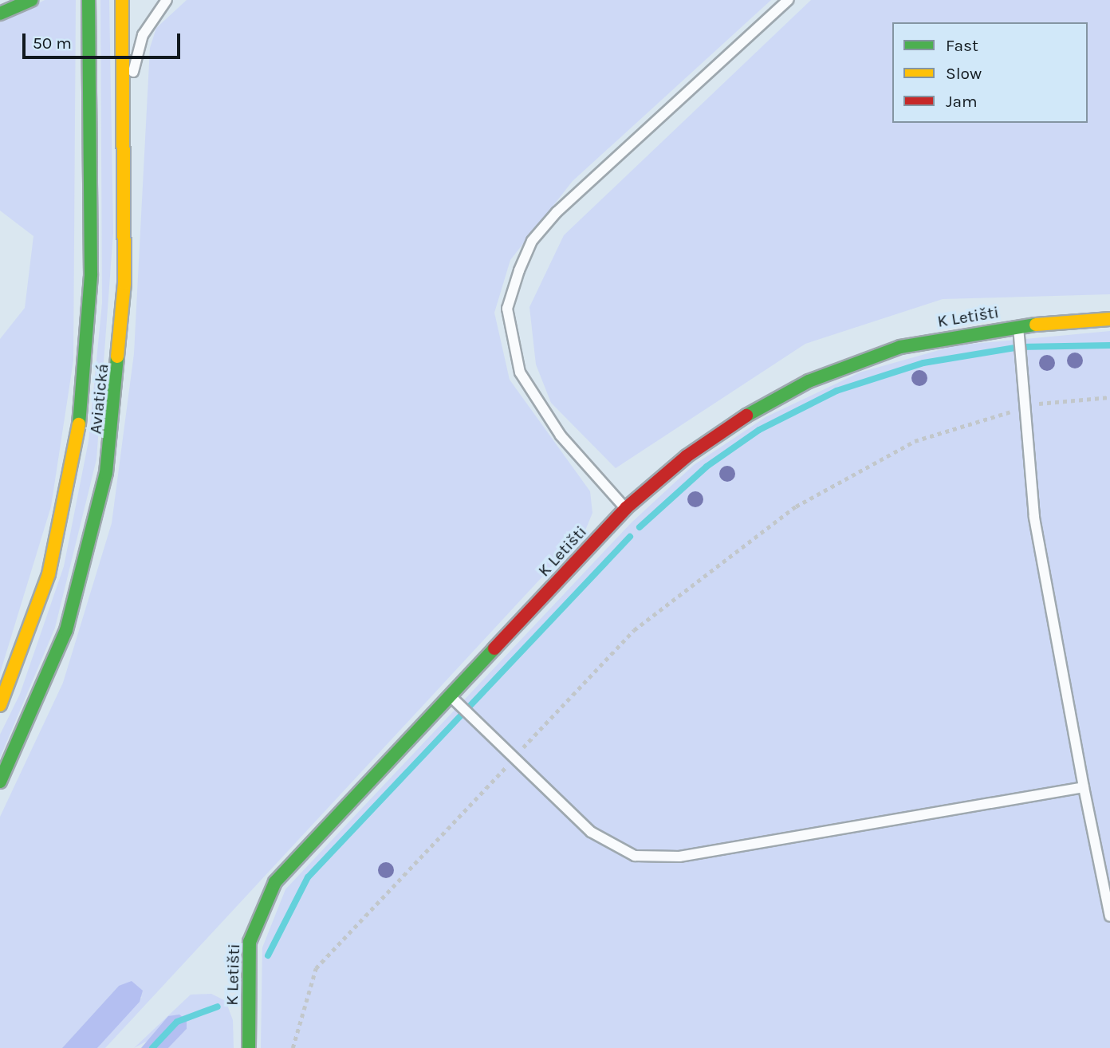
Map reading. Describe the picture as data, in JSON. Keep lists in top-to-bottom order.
{
  "streets": {
    "main road": ["K Letišti", "Aviatická"]
  },
  "legend": ["Fast", "Slow", "Jam"],
  "scale_bar": "50 m"
}
